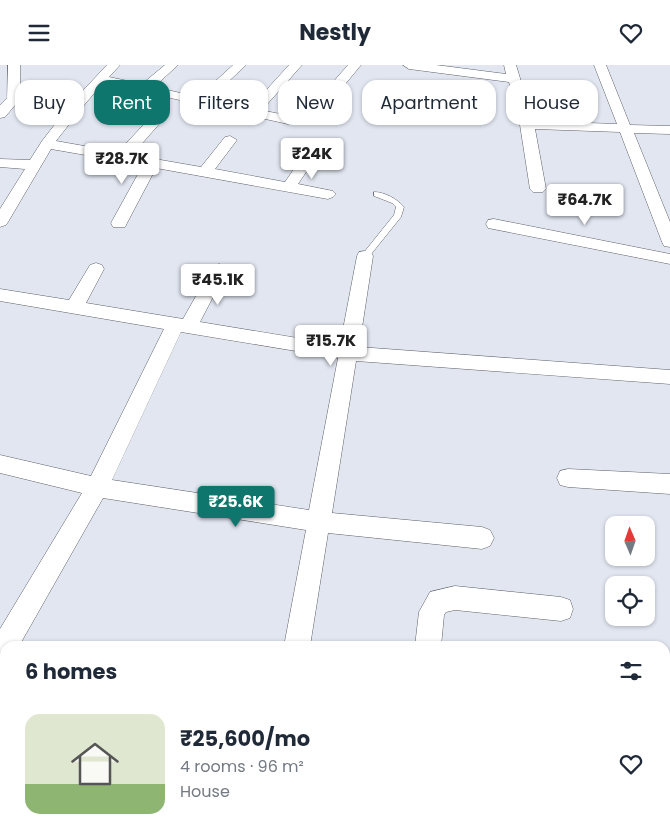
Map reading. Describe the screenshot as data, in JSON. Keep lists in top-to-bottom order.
{
  "north": "top",
  "page": {
    "header": "Nestly",
    "chip": [
      "Buy",
      "Rent",
      "Filters",
      "New",
      "Apartment",
      "House"
    ],
    "price": [
      "₹24K",
      "₹28.7K",
      "₹64.7K",
      "₹45.1K",
      "₹15.7K",
      "₹25.6K"
    ],
    "heading": "6 homes",
    "list": [
      {
        "name": "₹25,600/mo",
        "note": "4 rooms · 96 m² · House"
      }
    ]
  }
}
